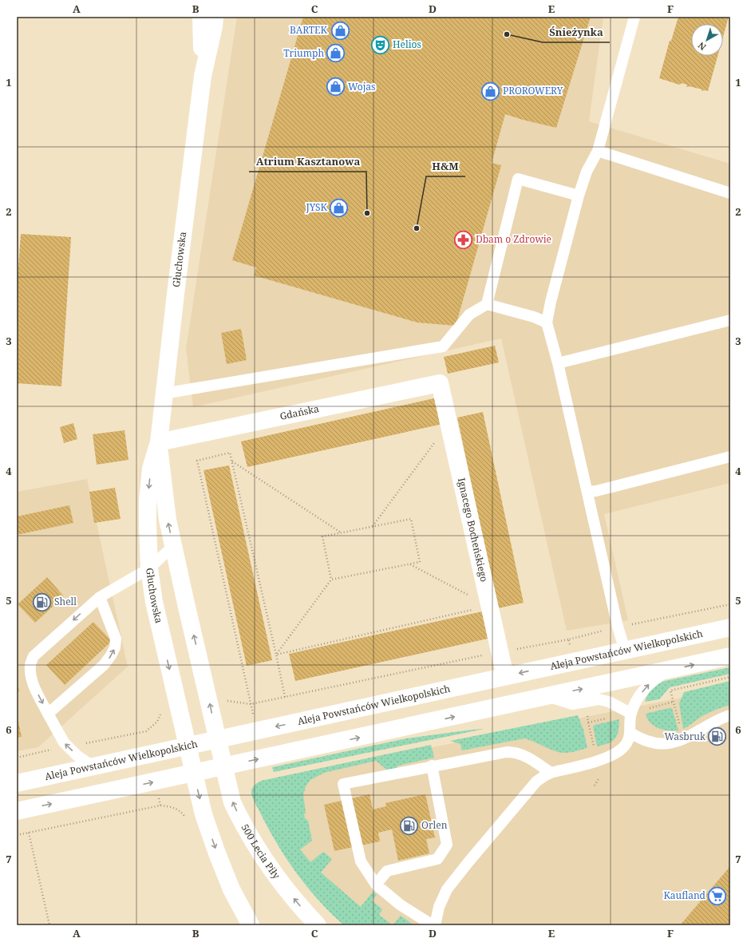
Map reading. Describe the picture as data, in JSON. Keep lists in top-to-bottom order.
{
  "streets": {
    "street": [
      "Głuchowska",
      "Gdańska",
      "Ignacego Bocheńskiego",
      "Aleja Powstańców Wielkopolskich",
      "500 Lecia Piły"
    ]
  },
  "crossings": [
    ["Głuchowska", "Gdańska"],
    ["Głuchowska", "Aleja Powstańców Wielkopolskich"],
    ["Głuchowska", "500 Lecia Piły"],
    ["Gdańska", "Ignacego Bocheńskiego"],
    ["Ignacego Bocheńskiego", "Aleja Powstańców Wielkopolskich"],
    ["Aleja Powstańców Wielkopolskich", "500 Lecia Piły"]
  ],
  "places": {
    "shop": [
      "BARTEK",
      "Triumph",
      "Wojas",
      "PROROWERY",
      "JYSK"
    ],
    "other": ["Śnieżynka", "Atrium Kasztanowa", "H&M"],
    "theatre": ["Helios"],
    "pharmacy": ["Dbam o Zdrowie"],
    "fuel station": ["Shell", "Wasbruk", "Orlen"],
    "supermarket": ["Kaufland"]
  },
  "north": "bottom left",
  "grid": {
    "columns": [
      "A",
      "B",
      "C",
      "D",
      "E",
      "F"
    ],
    "rows": [
      "1",
      "2",
      "3",
      "4",
      "5",
      "6",
      "7"
    ]
  }
}
